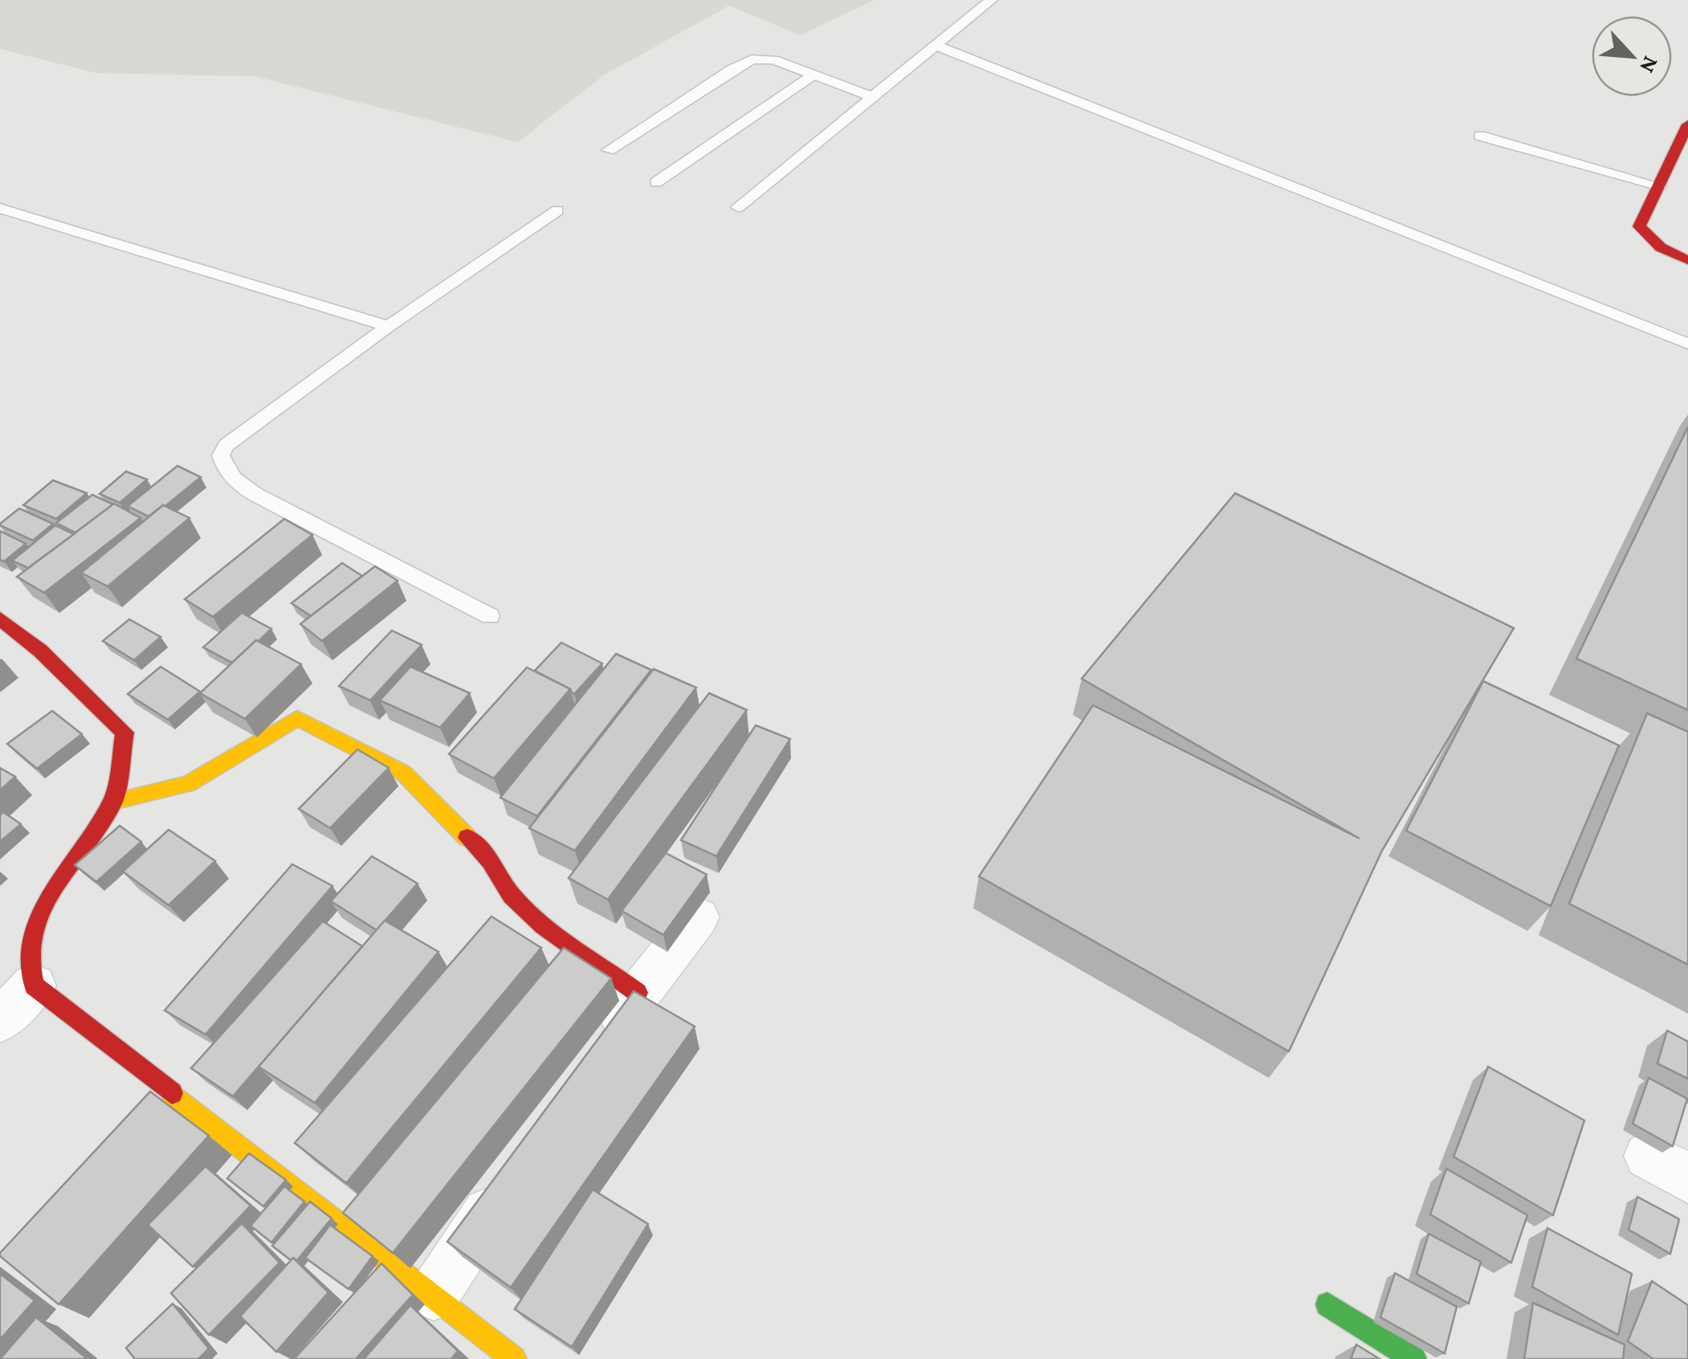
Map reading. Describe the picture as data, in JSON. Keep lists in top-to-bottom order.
{
  "north": "bottom right"
}
